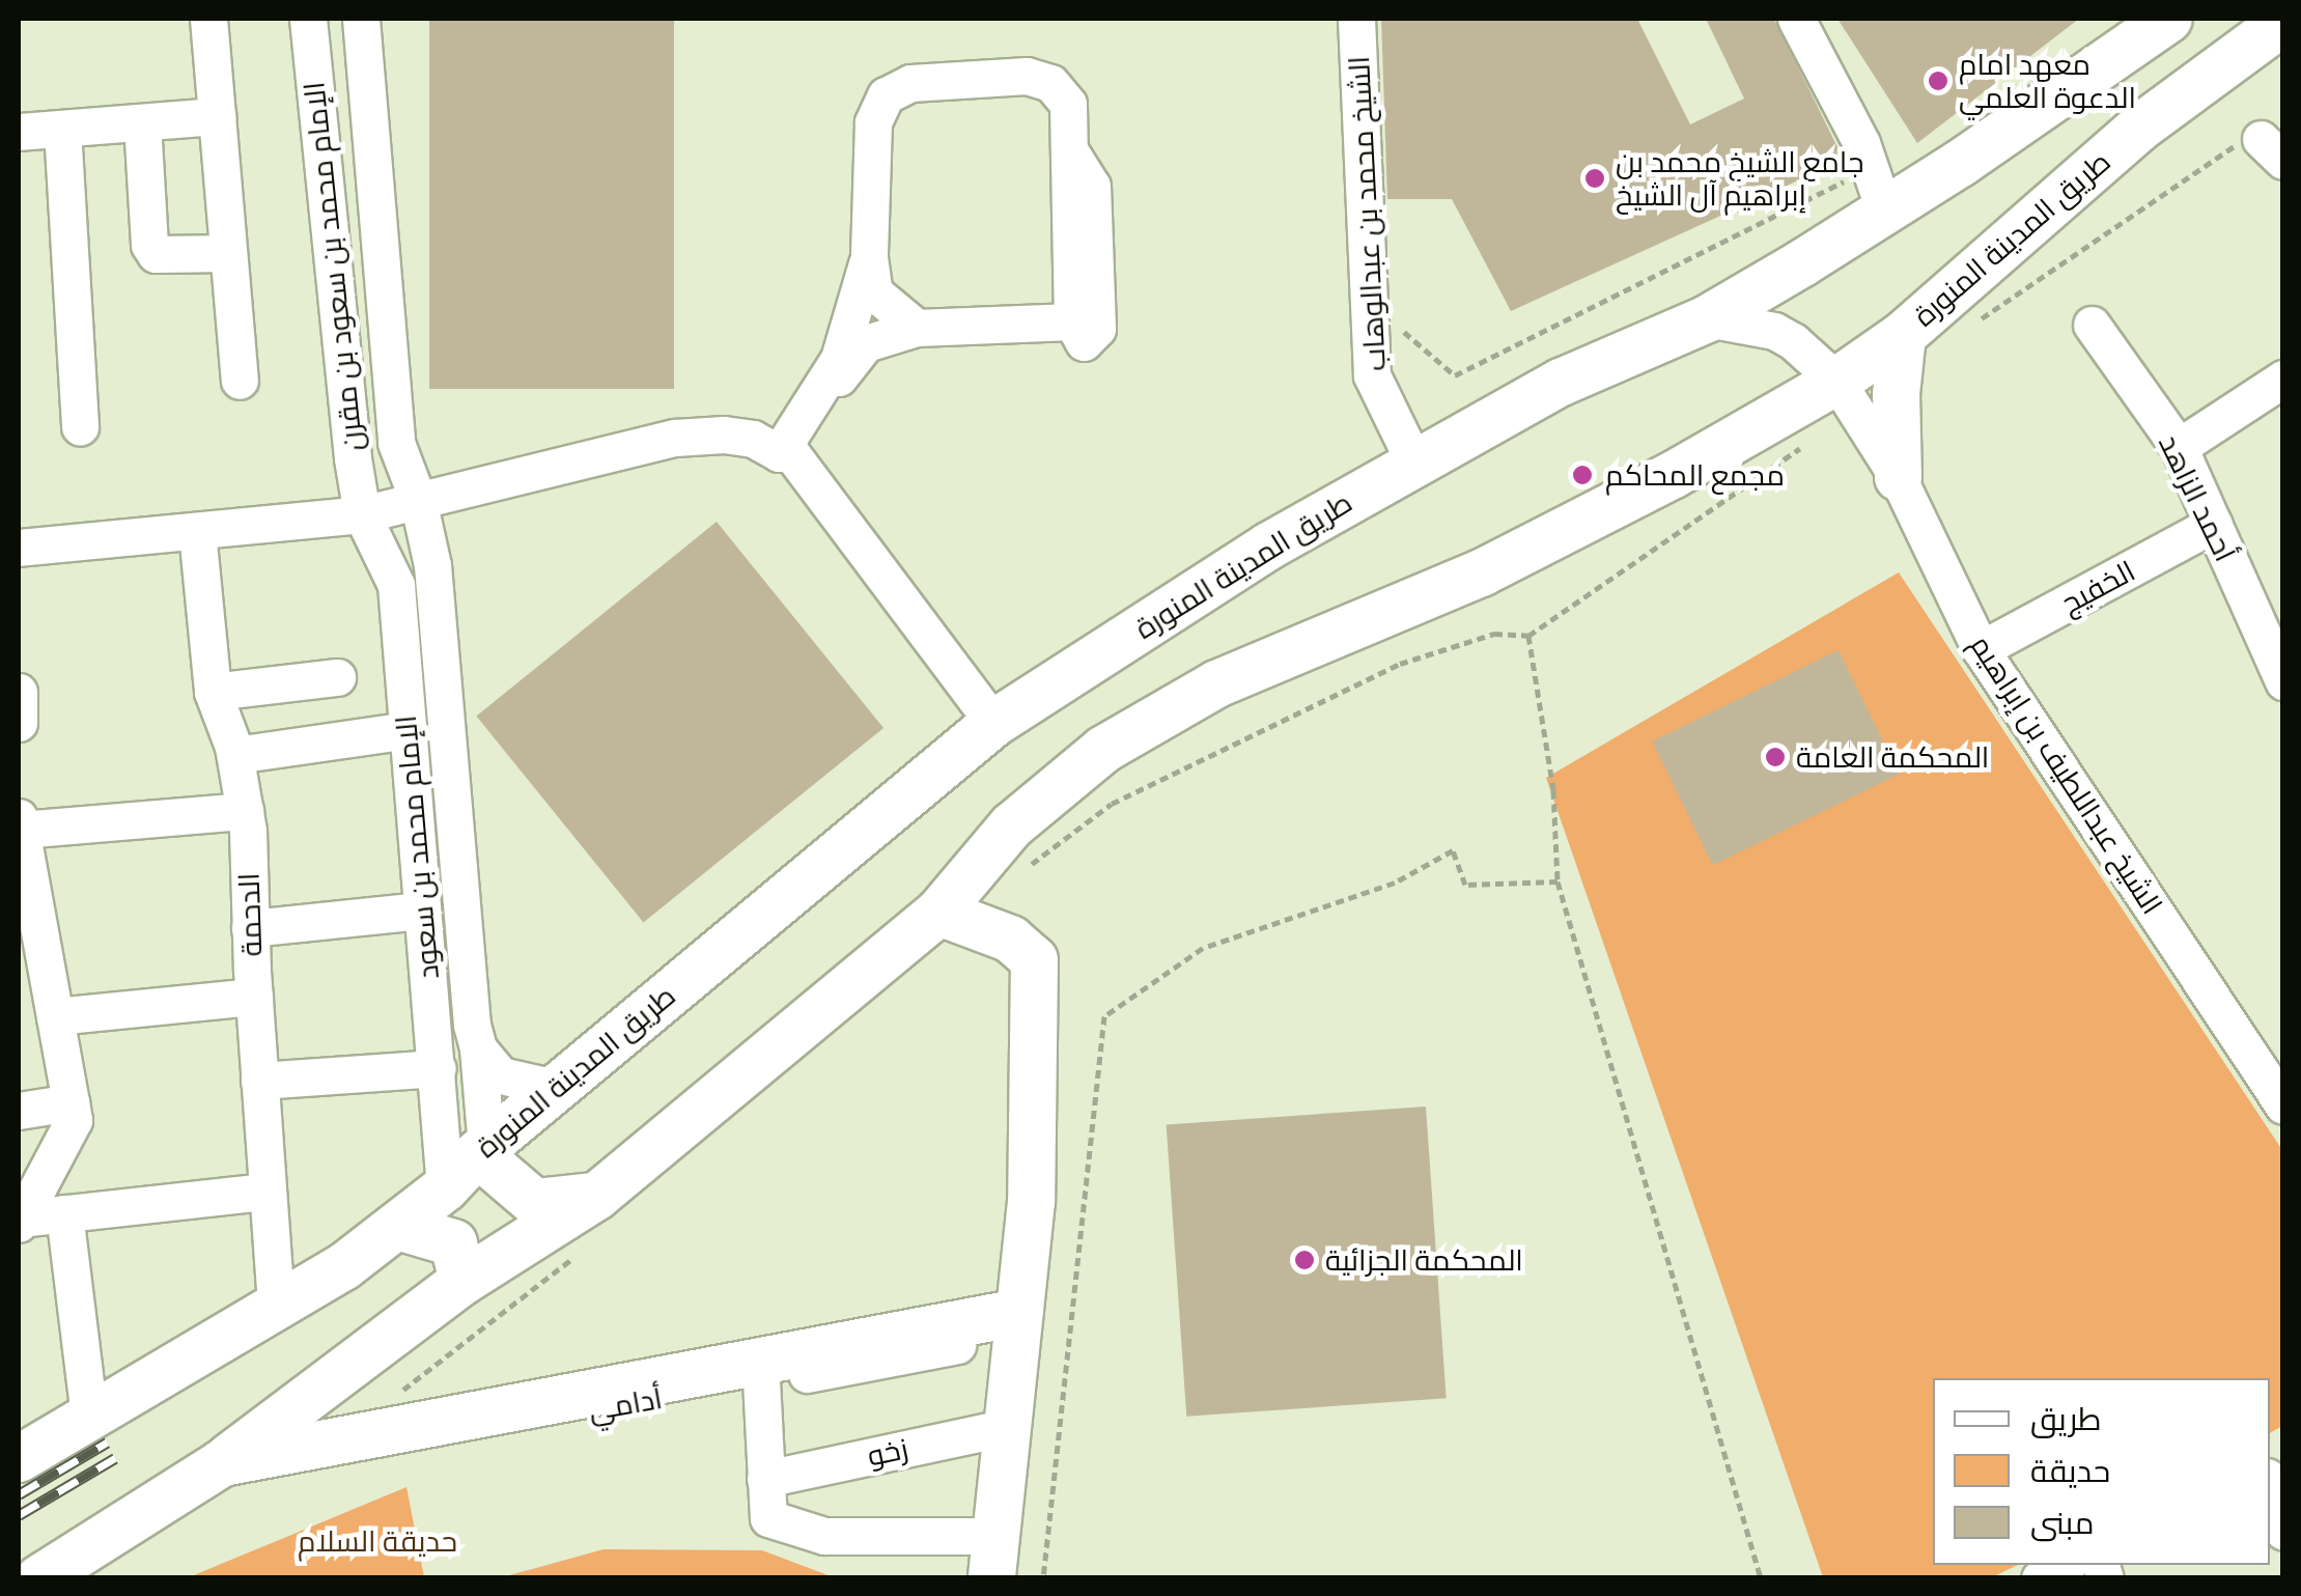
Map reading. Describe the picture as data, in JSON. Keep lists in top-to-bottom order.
{
  "streets": {
    "main road": ["طريق المدينة المنورة"],
    "street": [
      "الشيخ محمد بن عبدالوهاب",
      "الإمام محمد بن سعود بن مقرن",
      "أحمد الزاهد",
      "الخفيج",
      "الشيخ عبداللطيف بن إبراهيم",
      "الإمام محمد بن سعود",
      "الدحمة",
      "أدامي",
      "زخو"
    ]
  },
  "crossings": [
    ["الشيخ محمد بن عبدالوهاب", "طريق المدينة المنورة"],
    ["طريق المدينة المنورة", "الشيخ عبداللطيف بن إبراهيم"],
    ["طريق المدينة المنورة", "الإمام محمد بن سعود"],
    ["طريق المدينة المنورة", "الدحمة"],
    ["طريق المدينة المنورة", "أدامي"],
    ["الإمام محمد بن سعود بن مقرن", "الإمام محمد بن سعود"],
    ["أحمد الزاهد", "الخفيج"],
    ["الخفيج", "الشيخ عبداللطيف بن إبراهيم"]
  ],
  "parks": ["حديقة السلام"],
  "places": [
    "معهد امام الدعوة العلمي",
    "جامع الشيخ محمد بن إبراهيم آل الشيخ",
    "مجمع المحاكم",
    "المحكمة العامة",
    "المحكمة الجزائية"
  ],
  "legend": ["طريق", "حديقة", "مبنى"]
}
